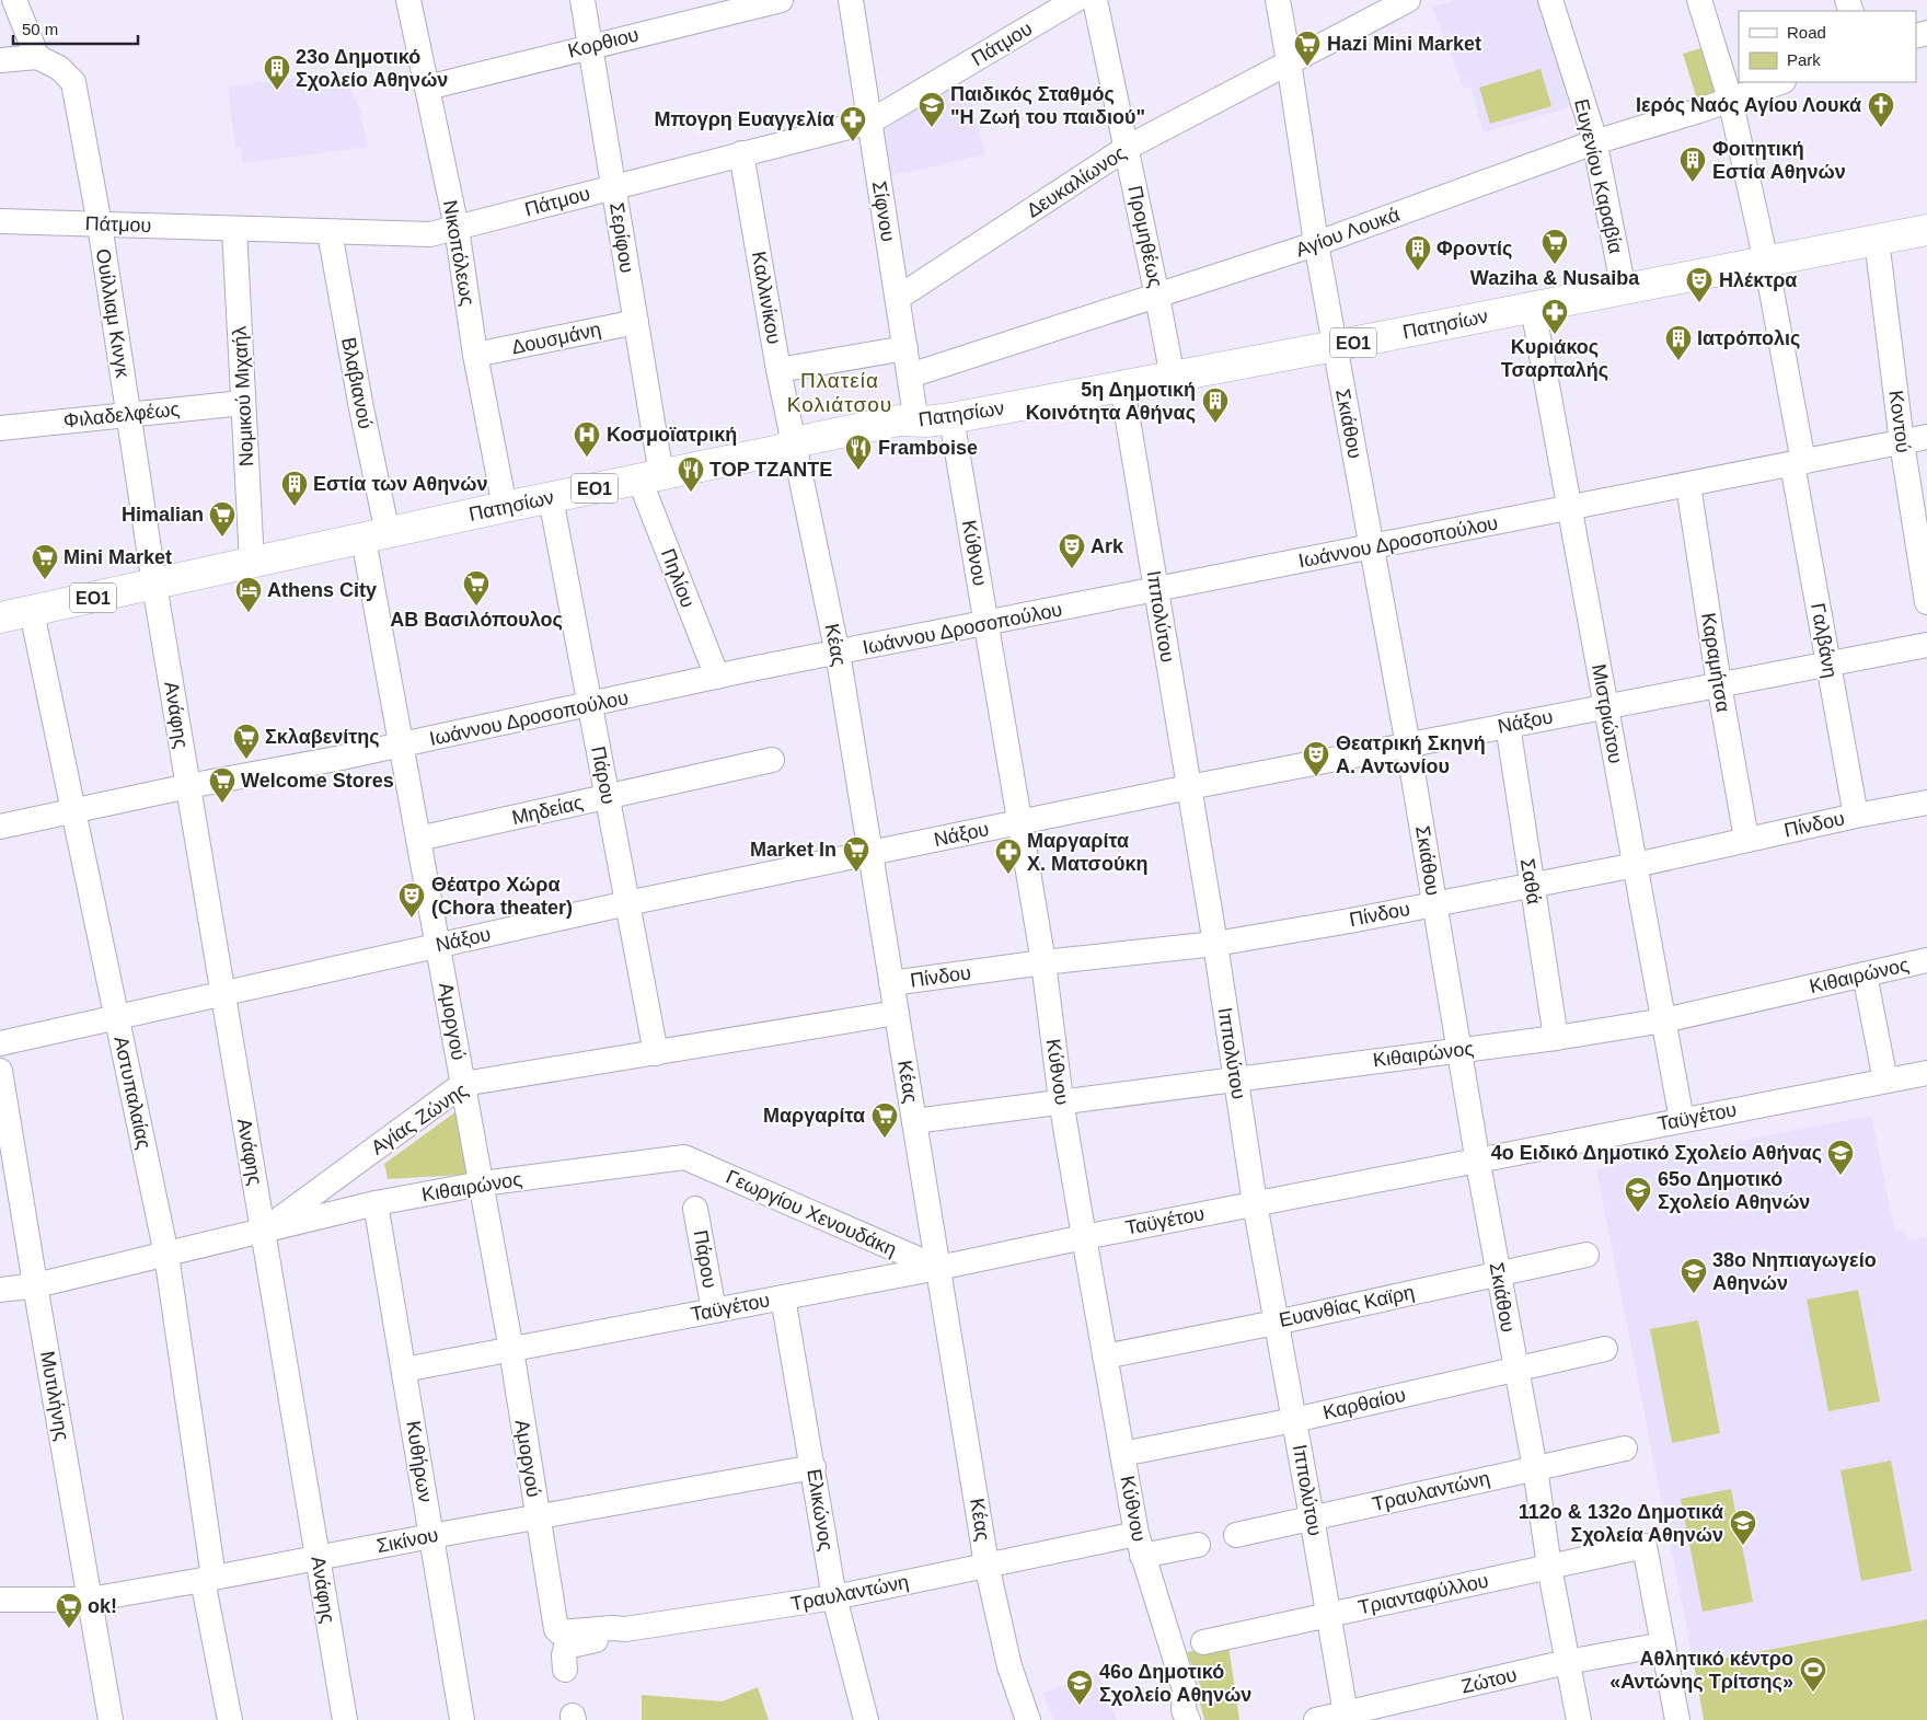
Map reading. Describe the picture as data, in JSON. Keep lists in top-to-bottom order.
{
  "streets": {
    "main road": ["Πατησίων", "ΕΟ1"],
    "street": [
      "Κορθιου",
      "Πάτμου",
      "Ευγενίου Καραβία",
      "Δευκαλίωνος",
      "Σίφνου",
      "Αγίου Λουκά",
      "Προμηθέως",
      "Σερίφου",
      "Νικοπόλεως",
      "Καλλινίκου",
      "Ουίλλιαμ Κινγκ",
      "Δουσμάνη",
      "Βλαβιανού",
      "Νομικού Μιχαήλ",
      "Φιλαδελφέως",
      "Κοντού",
      "Σκιάθου",
      "Ιωάννου Δροσοπούλου",
      "Κύθνου",
      "Πηλίου",
      "Ιππολύτου",
      "Γαλβάνη",
      "Κέας",
      "Καραμήτσα",
      "Μιστριώτου",
      "Ανάφης",
      "Νάξου",
      "Πάρου",
      "Μηδείας",
      "Πίνδου",
      "Σαθά",
      "Κιθαιρώνος",
      "Αμοργού",
      "Αστυπαλαίας",
      "Ταϋγέτου",
      "Αγίας Ζώνης",
      "Γεωργίου Χενουδάκη",
      "Ευανθίας Καϊρη",
      "Μυτιλήνης",
      "Καρθαίου",
      "Κυθήρων",
      "Τραυλαντώνη",
      "Ελικώνος",
      "Σικίνου",
      "Τριανταφύλλου",
      "Ζώτου"
    ]
  },
  "crossings": [
    ["Κορθιου", "Σερίφου"],
    ["Κορθιου", "Νικοπόλεως"],
    ["Πάτμου", "Σίφνου"],
    ["Πάτμου", "Σερίφου"],
    ["Πάτμου", "Νικοπόλεως"],
    ["Πάτμου", "Καλλινίκου"],
    ["Πάτμου", "Ουίλλιαμ Κινγκ"],
    ["Πάτμου", "Βλαβιανού"],
    ["Πάτμου", "Νομικού Μιχαήλ"],
    ["Ευγενίου Καραβία", "Αγίου Λουκά"],
    ["Ευγενίου Καραβία", "Πατησίων"],
    ["Δευκαλίωνος", "Σίφνου"],
    ["Δευκαλίωνος", "Προμηθέως"],
    ["Δευκαλίωνος", "Σκιάθου"],
    ["Σίφνου", "Αγίου Λουκά"],
    ["Σίφνου", "Πατησίων"],
    ["Αγίου Λουκά", "Προμηθέως"],
    ["Αγίου Λουκά", "Σκιάθου"],
    ["Αγίου Λουκά", "Γαλβάνη"],
    ["Προμηθέως", "Πατησίων"],
    ["Σερίφου", "Πατησίων"],
    ["Σερίφου", "Δουσμάνη"],
    ["Σερίφου", "Πηλίου"],
    ["Νικοπόλεως", "Πατησίων"],
    ["Νικοπόλεως", "Δουσμάνη"],
    ["Καλλινίκου", "Πατησίων"],
    ["Καλλινίκου", "Κέας"],
    ["Ουίλλιαμ Κινγκ", "Πατησίων"],
    ["Ουίλλιαμ Κινγκ", "Φιλαδελφέως"],
    ["Ουίλλιαμ Κινγκ", "Ανάφης"],
    ["Πατησίων", "Βλαβιανού"],
    ["Πατησίων", "Νομικού Μιχαήλ"],
    ["Πατησίων", "Κοντού"],
    ["Πατησίων", "Σκιάθου"],
    ["Πατησίων", "Κύθνου"],
    ["Πατησίων", "Πηλίου"],
    ["Πατησίων", "Ιππολύτου"],
    ["Πατησίων", "Γαλβάνη"],
    ["Πατησίων", "Κέας"],
    ["Πατησίων", "Μιστριώτου"],
    ["Πατησίων", "Ανάφης"],
    ["Πατησίων", "Πάρου"],
    ["Πατησίων", "Αμοργού"],
    ["Πατησίων", "Αστυπαλαίας"],
    ["Βλαβιανού", "Αμοργού"],
    ["Νομικού Μιχαήλ", "Φιλαδελφέως"],
    ["Κοντού", "Ιωάννου Δροσοπούλου"],
    ["Σκιάθου", "Ιωάννου Δροσοπούλου"],
    ["Σκιάθου", "Νάξου"],
    ["Σκιάθου", "Πίνδου"],
    ["Σκιάθου", "Κιθαιρώνος"],
    ["Σκιάθου", "Ταϋγέτου"],
    ["Σκιάθου", "Ευανθίας Καϊρη"],
    ["Σκιάθου", "Καρθαίου"],
    ["Σκιάθου", "Τραυλαντώνη"],
    ["Σκιάθου", "Τριανταφύλλου"],
    ["Σκιάθου", "Ζώτου"],
    ["Ιωάννου Δροσοπούλου", "Κύθνου"],
    ["Ιωάννου Δροσοπούλου", "Πηλίου"],
    ["Ιωάννου Δροσοπούλου", "Ιππολύτου"],
    ["Ιωάννου Δροσοπούλου", "Γαλβάνη"],
    ["Ιωάννου Δροσοπούλου", "Κέας"],
    ["Ιωάννου Δροσοπούλου", "Καραμήτσα"],
    ["Ιωάννου Δροσοπούλου", "Μιστριώτου"],
    ["Ιωάννου Δροσοπούλου", "Ανάφης"],
    ["Ιωάννου Δροσοπούλου", "Πάρου"],
    ["Ιωάννου Δροσοπούλου", "Αμοργού"],
    ["Ιωάννου Δροσοπούλου", "Αστυπαλαίας"],
    ["Κύθνου", "Νάξου"],
    ["Κύθνου", "Πίνδου"],
    ["Κύθνου", "Κιθαιρώνος"],
    ["Κύθνου", "Ταϋγέτου"],
    ["Κύθνου", "Ευανθίας Καϊρη"],
    ["Κύθνου", "Καρθαίου"],
    ["Κύθνου", "Τραυλαντώνη"],
    ["Ιππολύτου", "Νάξου"],
    ["Ιππολύτου", "Πίνδου"],
    ["Ιππολύτου", "Κιθαιρώνος"],
    ["Ιππολύτου", "Ταϋγέτου"],
    ["Ιππολύτου", "Ευανθίας Καϊρη"],
    ["Ιππολύτου", "Καρθαίου"],
    ["Ιππολύτου", "Τραυλαντώνη"],
    ["Ιππολύτου", "Τριανταφύλλου"],
    ["Ιππολύτου", "Ζώτου"],
    ["Γαλβάνη", "Νάξου"],
    ["Γαλβάνη", "Πίνδου"],
    ["Κέας", "Νάξου"],
    ["Κέας", "Πίνδου"],
    ["Κέας", "Κιθαιρώνος"],
    ["Κέας", "Ταϋγέτου"],
    ["Κέας", "Αγίας Ζώνης"],
    ["Κέας", "Γεωργίου Χενουδάκη"],
    ["Κέας", "Τραυλαντώνη"],
    ["Καραμήτσα", "Νάξου"],
    ["Καραμήτσα", "Πίνδου"],
    ["Μιστριώτου", "Νάξου"],
    ["Μιστριώτου", "Πίνδου"],
    ["Μιστριώτου", "Κιθαιρώνος"],
    ["Μιστριώτου", "Ταϋγέτου"],
    ["Ανάφης", "Νάξου"],
    ["Ανάφης", "Κιθαιρώνος"],
    ["Ανάφης", "Αγίας Ζώνης"],
    ["Ανάφης", "Σικίνου"],
    ["Νάξου", "Πάρου"],
    ["Νάξου", "Σαθά"],
    ["Νάξου", "Αμοργού"],
    ["Νάξου", "Αστυπαλαίας"],
    ["Πάρου", "Μηδείας"],
    ["Πάρου", "Ταϋγέτου"],
    ["Πάρου", "Αγίας Ζώνης"],
    ["Μηδείας", "Αμοργού"],
    ["Πίνδου", "Σαθά"],
    ["Σαθά", "Κιθαιρώνος"],
    ["Κιθαιρώνος", "Αμοργού"],
    ["Κιθαιρώνος", "Αγίας Ζώνης"],
    ["Κιθαιρώνος", "Γεωργίου Χενουδάκη"],
    ["Κιθαιρώνος", "Κυθήρων"],
    ["Αμοργού", "Ταϋγέτου"],
    ["Αμοργού", "Αγίας Ζώνης"],
    ["Αμοργού", "Τραυλαντώνη"],
    ["Αμοργού", "Σικίνου"],
    ["Αστυπαλαίας", "Αγίας Ζώνης"],
    ["Αστυπαλαίας", "Σικίνου"],
    ["Ταϋγέτου", "Γεωργίου Χενουδάκη"],
    ["Ταϋγέτου", "Κυθήρων"],
    ["Ταϋγέτου", "Ελικώνος"],
    ["Αγίας Ζώνης", "Μυτιλήνης"],
    ["Μυτιλήνης", "Σικίνου"],
    ["Κυθήρων", "Σικίνου"],
    ["Τραυλαντώνη", "Ελικώνος"],
    ["Ελικώνος", "Σικίνου"],
    ["Τριανταφύλλου", "Ζώτου"]
  ],
  "districts": ["Πλατεία Κολιάτσου"],
  "places": {
    "supermarket": [
      "Hazi Mini Market",
      "Waziha & Nusaiba",
      "Himalian",
      "Mini Market",
      "ΑΒ Βασιλόπουλος",
      "Σκλαβενίτης",
      "Welcome Stores",
      "Market In",
      "Μαργαρίτα",
      "ok!"
    ],
    "building": [
      "23ο Δημοτικό Σχολείο Αθηνών",
      "Φοιτητική Εστία Αθηνών",
      "Φροντίς",
      "Ιατρόπολις",
      "5η Δημοτική Κοινότητα Αθήνας",
      "Εστία των Αθηνών"
    ],
    "school or university": [
      "Παιδικός Σταθμός \"Η Ζωή του παιδιού\"",
      "4ο Ειδικό Δημοτικό Σχολείο Αθήνας",
      "65ο Δημοτικό Σχολείο Αθηνών",
      "38ο Νηπιαγωγείο Αθηνών",
      "112ο & 132ο Δημοτικά Σχολεία Αθηνών",
      "46ο Δημοτικό Σχολείο Αθηνών"
    ],
    "church": ["Ιερός Ναός Αγίου Λουκά"],
    "pharmacy": ["Μπογρη Ευαγγελία", "Κυριάκος Τσαρπαλής", "Μαργαρίτα Χ. Ματσούκη"],
    "theatre": [
      "Ηλέκτρα",
      "Ark",
      "Θεατρική Σκηνή Α. Αντωνίου",
      "Θέατρο Χώρα (Chora theater)"
    ],
    "hospital": ["Κοσμοϊατρική"],
    "restaurant": ["Framboise", "TOP TZANTE"],
    "hotel": ["Athens City"],
    "sports": ["Αθλητικό κέντρο «Αντώνης Τρίτσης»"]
  },
  "legend": ["Road", "Park"],
  "scale_bar": "50 m"
}
